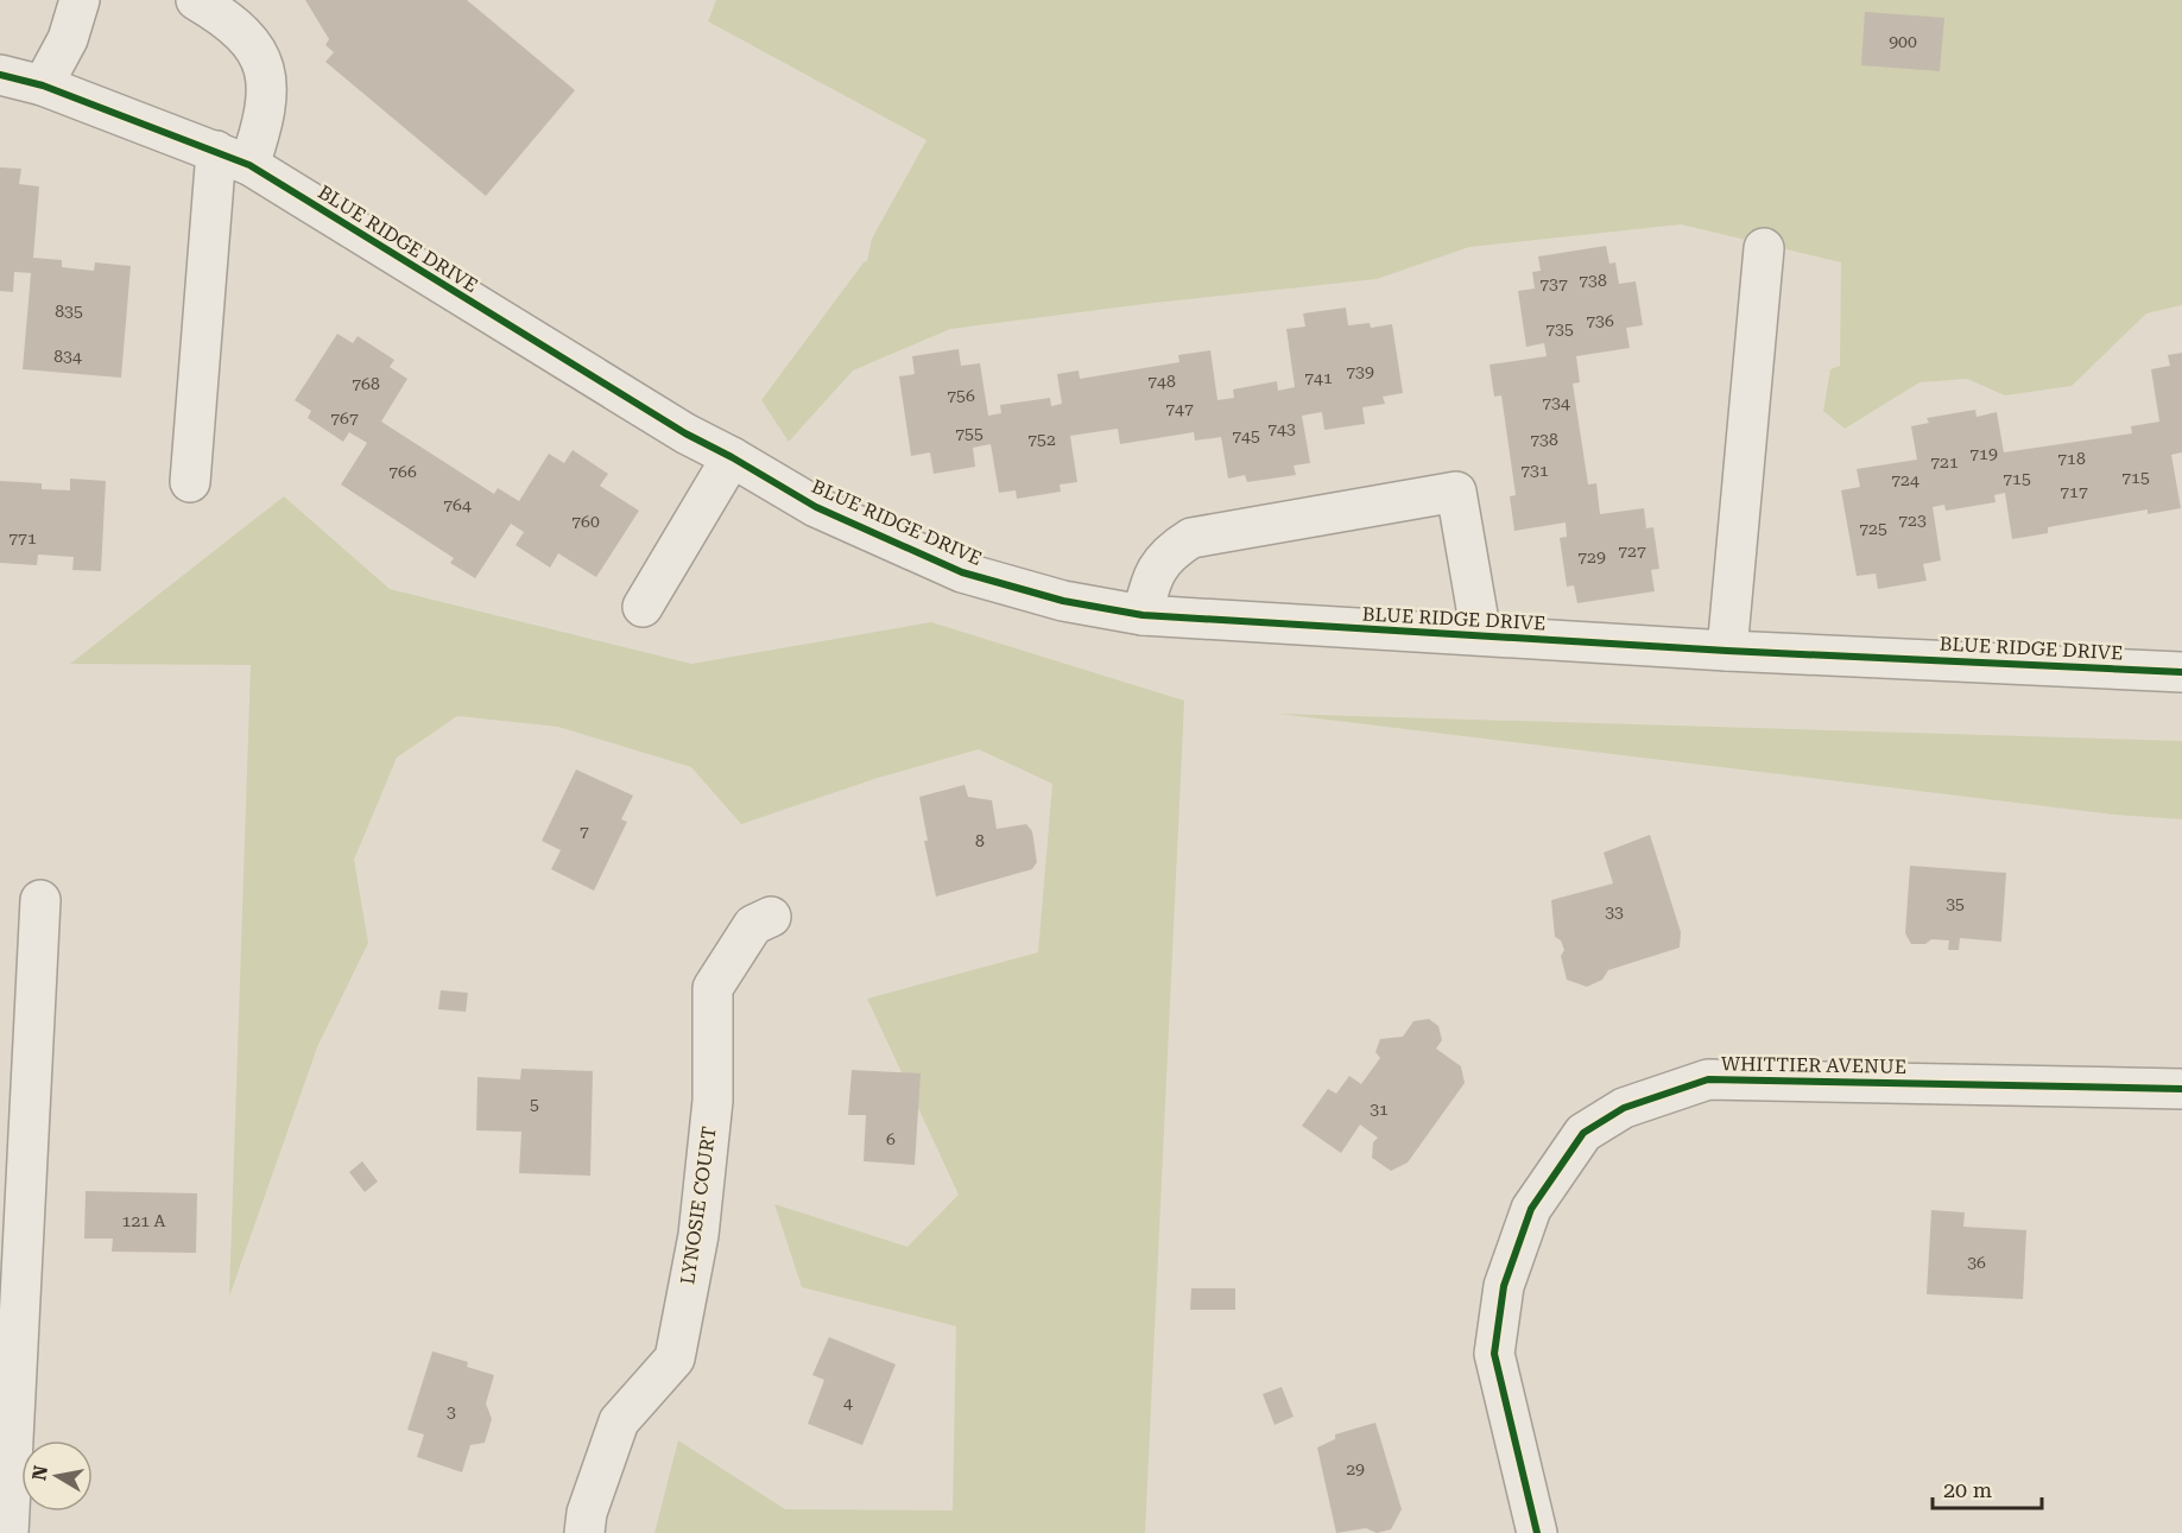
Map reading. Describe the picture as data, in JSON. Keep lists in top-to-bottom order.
{
  "streets": {
    "street": ["BLUE RIDGE DRIVE", "WHITTIER AVENUE", "LYNOSIE COURT"]
  },
  "house_numbers": [
    "900",
    "738",
    "737",
    "835",
    "736",
    "735",
    "834",
    "739",
    "741",
    "748",
    "768",
    "756",
    "734",
    "747",
    "767",
    "743",
    "755",
    "745",
    "752",
    "738",
    "719",
    "718",
    "721",
    "731",
    "766",
    "715",
    "715",
    "724",
    "717",
    "764",
    "723",
    "760",
    "725",
    "771",
    "727",
    "729",
    "7",
    "8",
    "35",
    "33",
    "5",
    "31",
    "6",
    "121 A",
    "36",
    "4",
    "3",
    "29"
  ],
  "scale_bar": "20 m",
  "north": "left"
}
